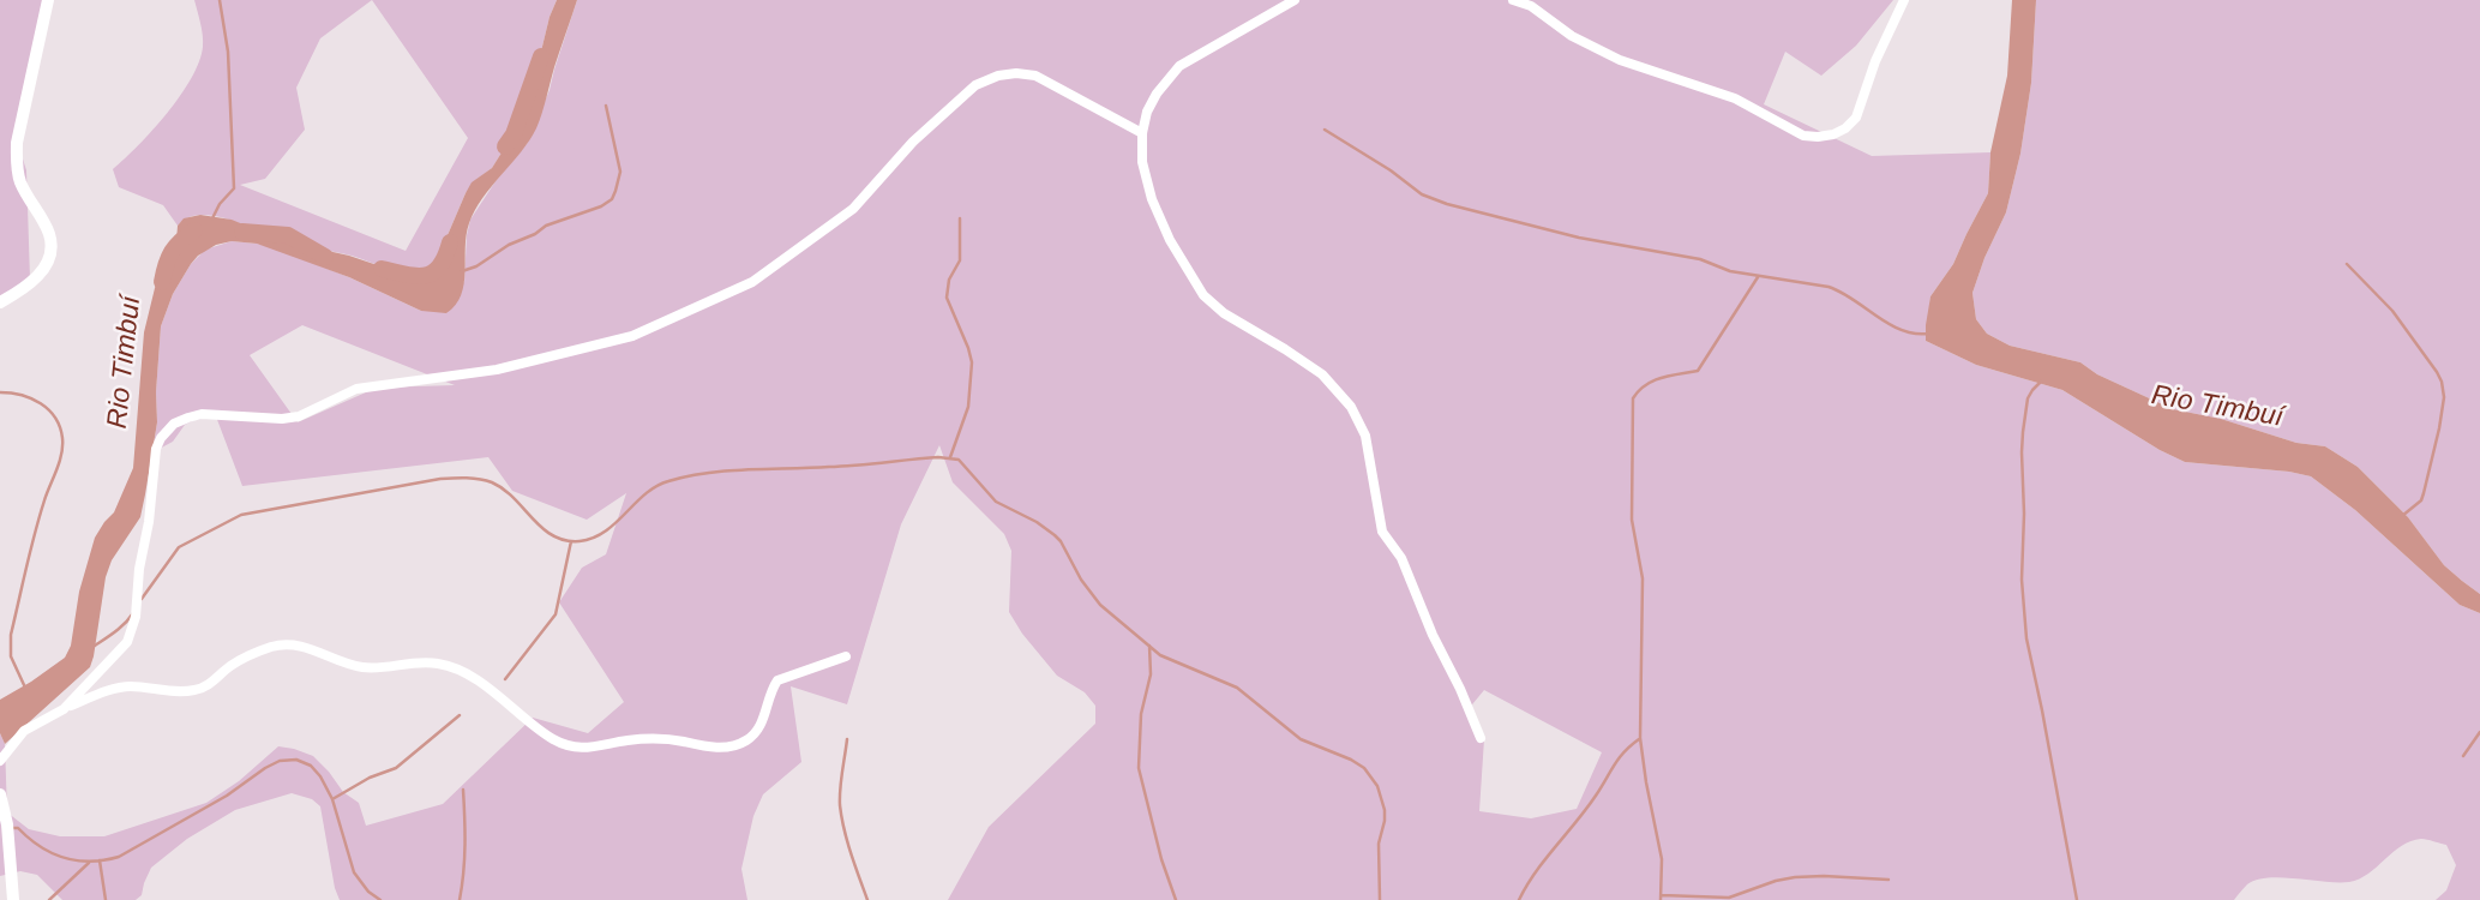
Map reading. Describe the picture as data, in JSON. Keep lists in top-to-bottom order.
{
  "water": ["Rio Timbuí"]
}
